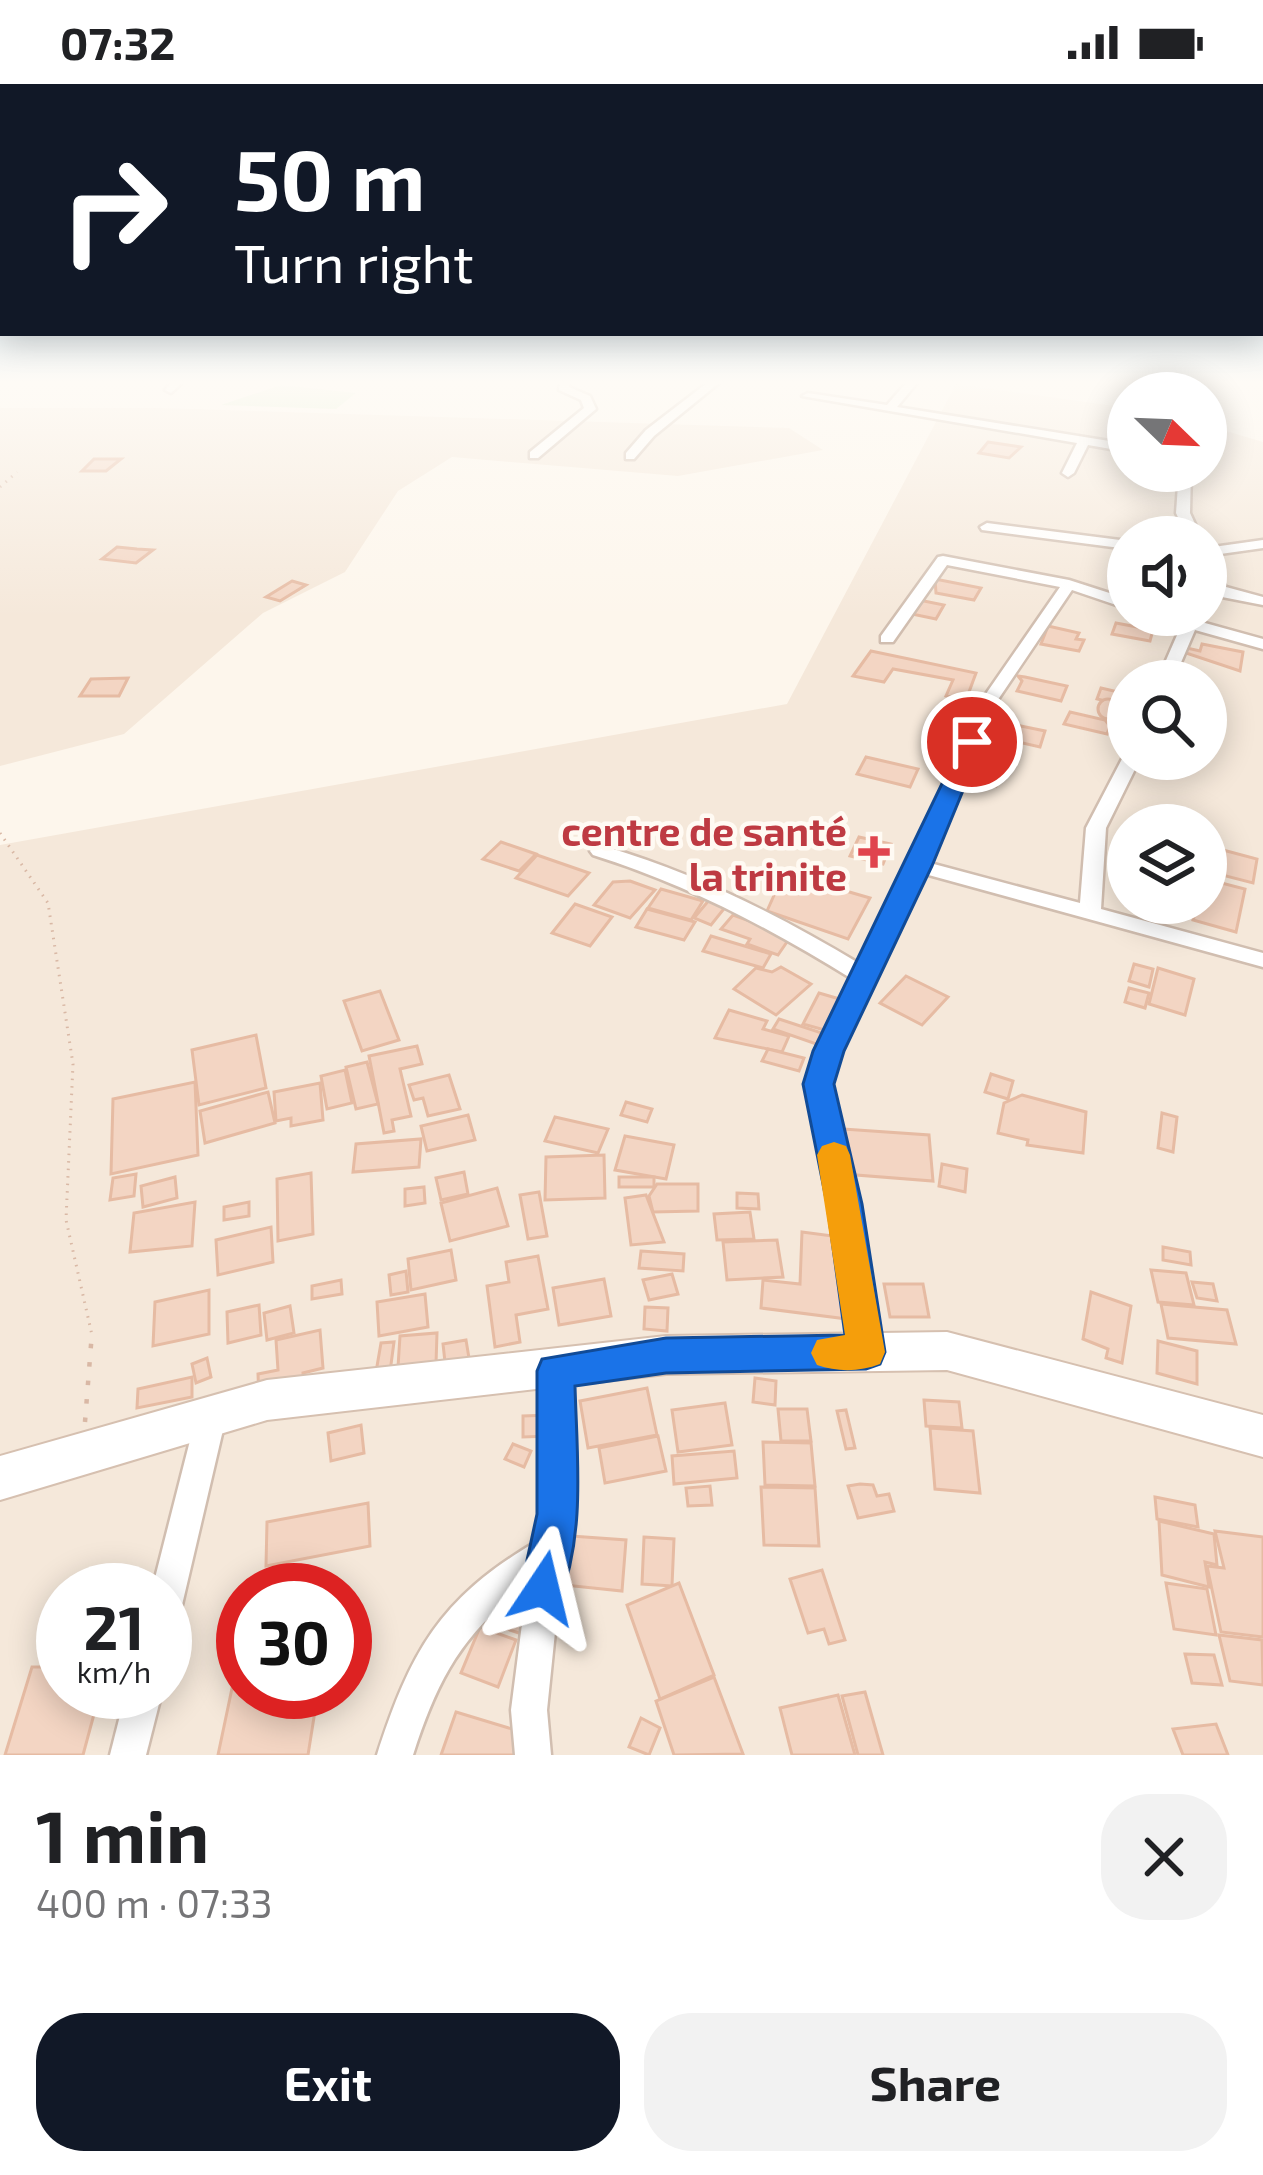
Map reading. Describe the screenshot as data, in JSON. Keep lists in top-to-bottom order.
{
  "places": {
    "health": ["centre de santé la trinite"]
  },
  "north": "bottom right",
  "page": {
    "status": "07:32",
    "turn": ["50 m", "Turn right"],
    "speed": "21 km/h",
    "limit": "30",
    "heading": ["1 min", "400 m · 07:33"],
    "buttons": ["Exit", "Share"]
  }
}
